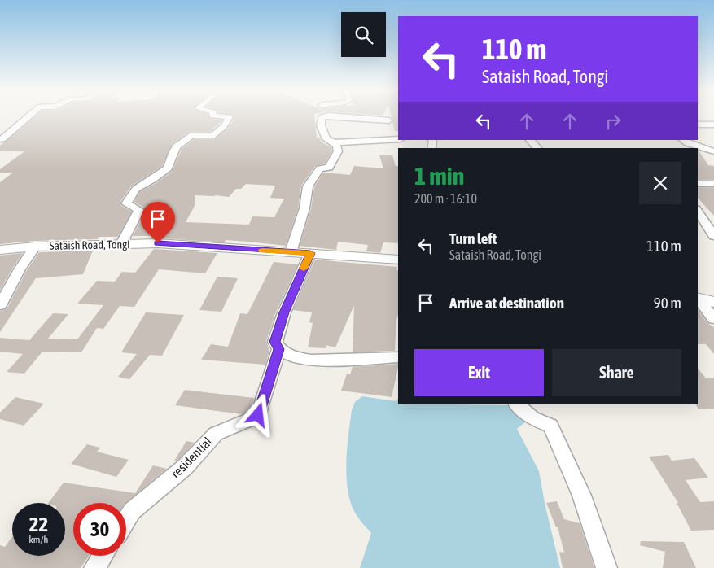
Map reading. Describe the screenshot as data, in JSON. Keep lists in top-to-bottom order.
{
  "streets": {
    "street": ["Sataish Road, Tongi", "residential"]
  },
  "crossings": [
    ["Sataish Road, Tongi", "residential"]
  ],
  "page": {
    "turn": ["110 m", "Sataish Road, Tongi"],
    "heading": ["1 min", "200 m · 16:10"],
    "list": [
      {
        "name": "Turn left",
        "note": "Sataish Road, Tongi",
        "value": "110 m"
      },
      {
        "name": "Arrive at destination",
        "value": "90 m"
      }
    ],
    "buttons": ["Exit", "Share"],
    "speed": "22 km/h",
    "limit": "30"
  }
}
